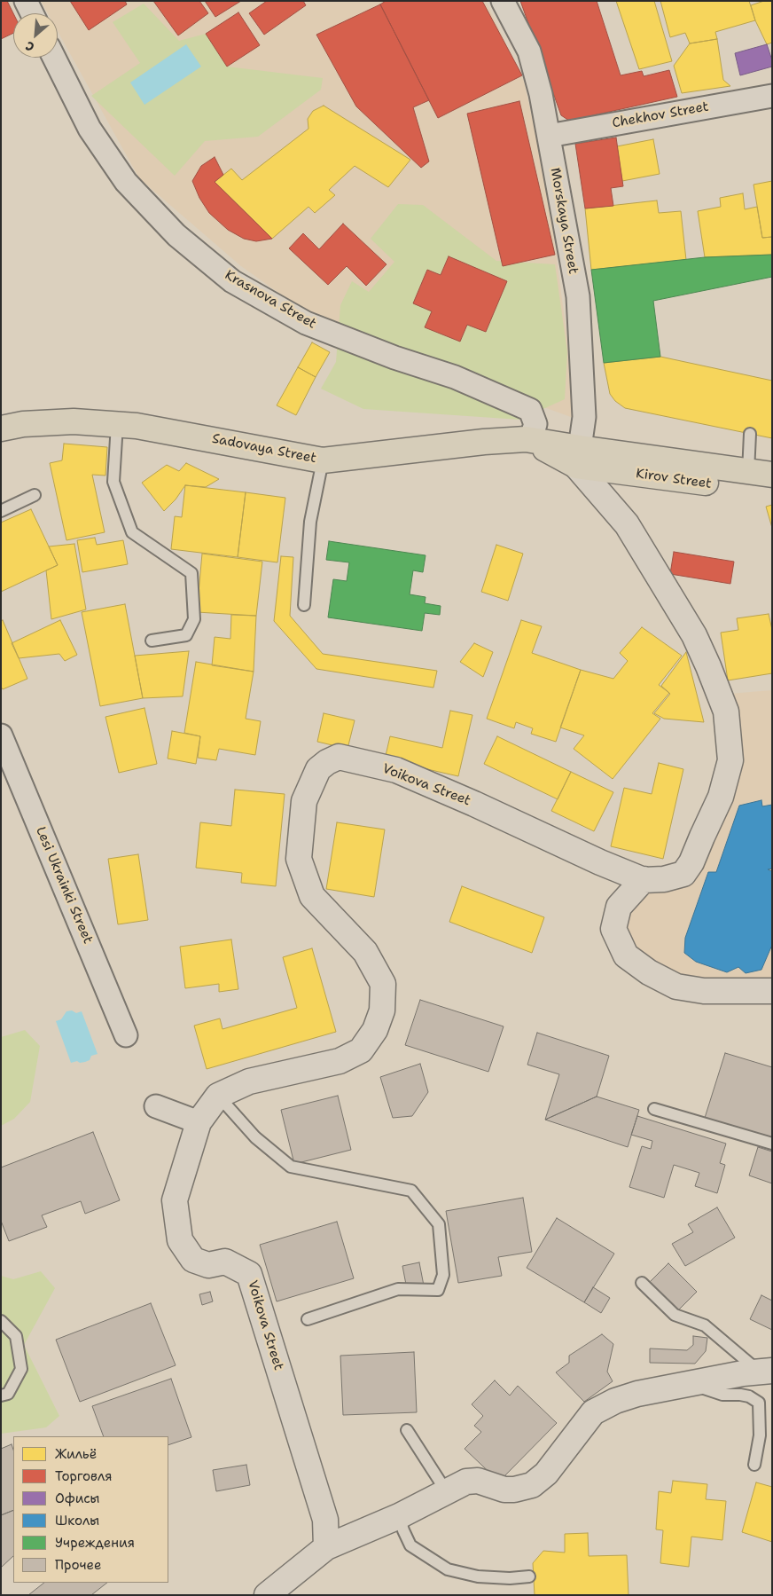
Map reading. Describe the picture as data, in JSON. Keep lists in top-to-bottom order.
{
  "streets": {
    "main road": ["Sadovaya Street", "Kirov Street"],
    "street": [
      "Chekhov Street",
      "Morskaya Street",
      "Krasnova Street",
      "Voikova Street",
      "Lesi Ukrainki Street"
    ]
  },
  "crossings": [
    ["Chekhov Street", "Morskaya Street"],
    ["Morskaya Street", "Sadovaya Street"],
    ["Morskaya Street", "Kirov Street"],
    ["Morskaya Street", "Voikova Street"],
    ["Krasnova Street", "Sadovaya Street"],
    ["Sadovaya Street", "Kirov Street"],
    ["Sadovaya Street", "Voikova Street"],
    ["Kirov Street", "Voikova Street"]
  ],
  "legend": [
    "Жильё",
    "Торговля",
    "Офисы",
    "Школы",
    "Учреждения",
    "Прочее"
  ],
  "north": "bottom left"
}
